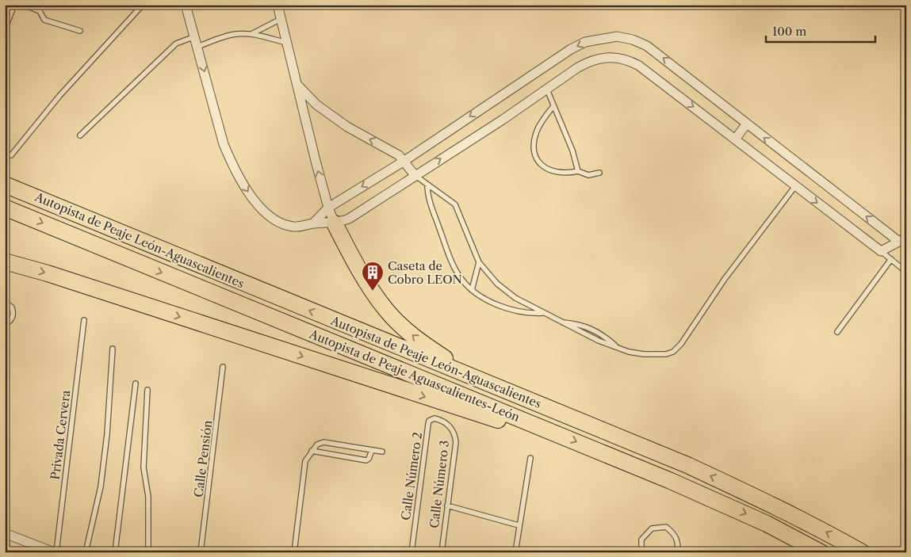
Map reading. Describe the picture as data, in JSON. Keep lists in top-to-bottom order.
{
  "streets": {
    "highway": ["Autopista de Peaje León-Aguascalientes", "Autopista de Peaje Aguascalientes-León"],
    "lane": [
      "Privada Cervera",
      "Calle Pensión",
      "Calle Número 2",
      "Calle Número 3"
    ]
  },
  "crossings": [
    ["Calle Número 2", "Calle Número 3"]
  ],
  "places": {
    "building": ["Caseta de Cobro LEON"]
  },
  "scale_bar": "100 m"
}
